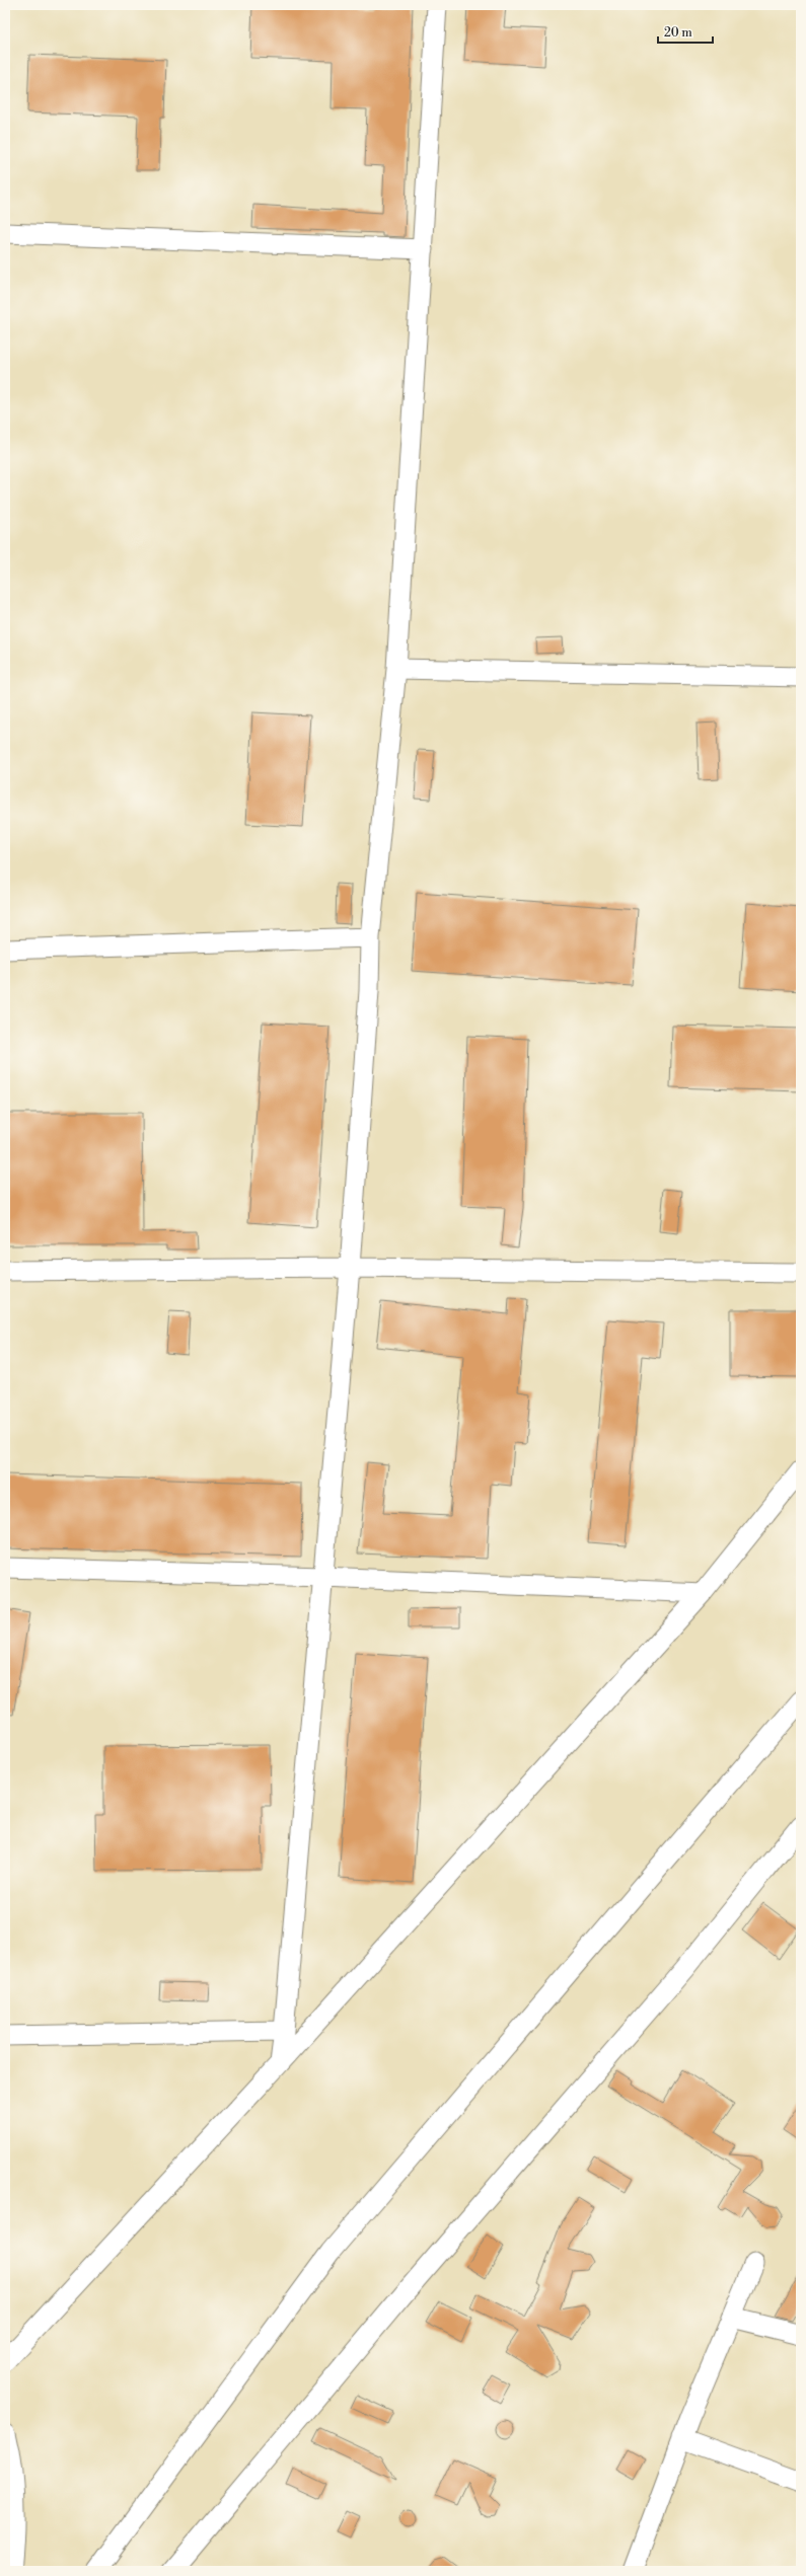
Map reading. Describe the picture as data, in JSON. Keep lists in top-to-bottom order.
{
  "scale_bar": "20 m"
}
